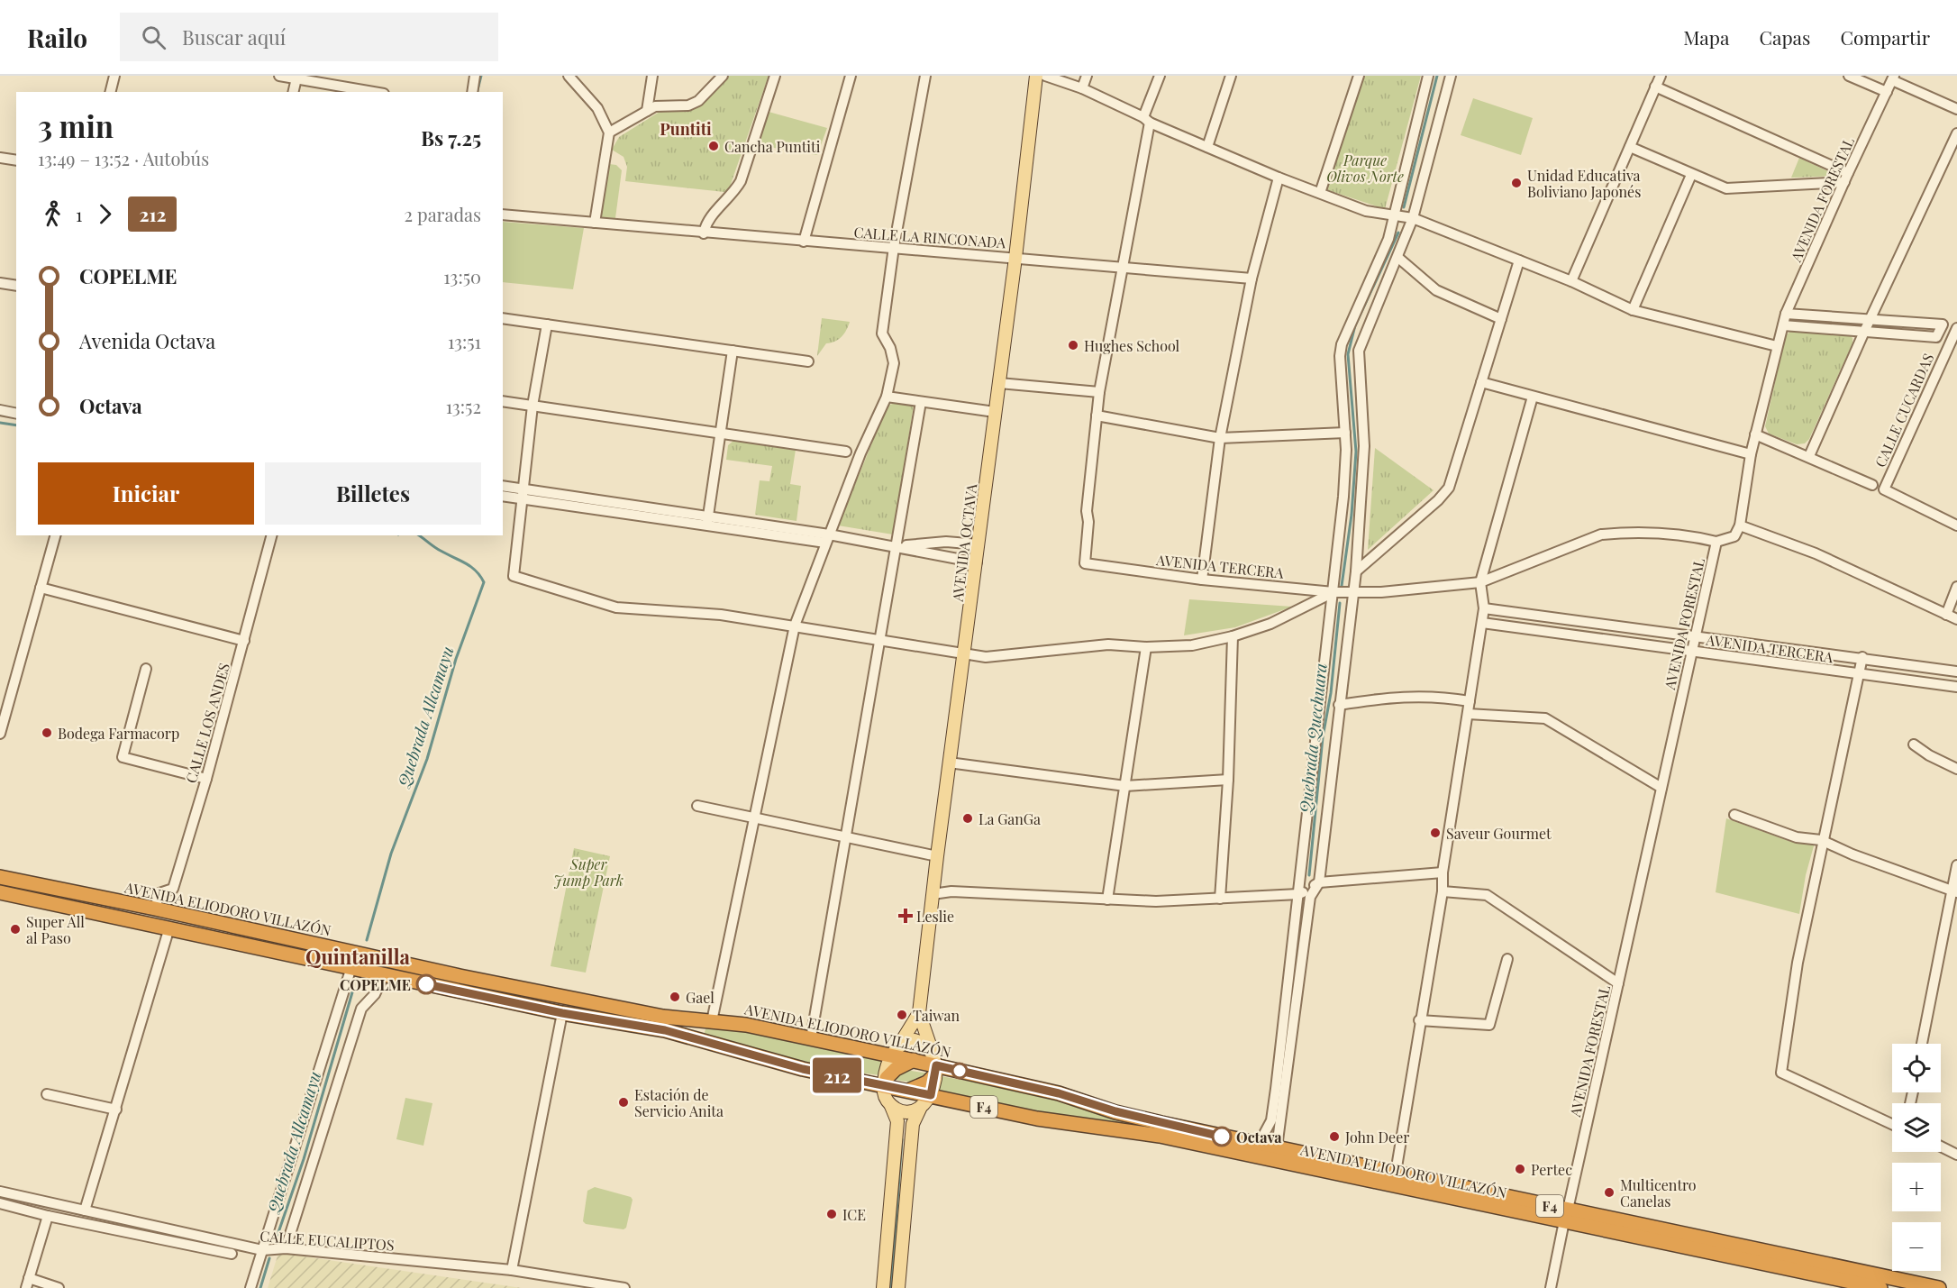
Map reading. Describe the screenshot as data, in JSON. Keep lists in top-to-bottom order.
{
  "streets": {
    "highway": ["AVENIDA ELIODORO VILLAZÓN", "F4"],
    "main road": ["AVENIDA OCTAVA"],
    "street": [
      "AVENIDA FORESTAL",
      "CALLE LA RINCONADA",
      "CALLE CUCARDAS",
      "AVENIDA TERCERA",
      "CALLE LOS ANDES",
      "CALLE EUCALIPTOS"
    ]
  },
  "crossings": [
    ["AVENIDA FORESTAL", "AVENIDA TERCERA"],
    ["AVENIDA FORESTAL", "AVENIDA ELIODORO VILLAZÓN"],
    ["CALLE LA RINCONADA", "AVENIDA OCTAVA"],
    ["AVENIDA OCTAVA", "AVENIDA ELIODORO VILLAZÓN"],
    ["CALLE LOS ANDES", "AVENIDA ELIODORO VILLAZÓN"]
  ],
  "districts": ["Puntiti", "Quintanilla"],
  "water": ["Quebrada Allcamayu", "Quebrada Quechuara"],
  "parks": ["Parque Olivos Norte", "Super Jump Park"],
  "places": {
    "other": [
      "Cancha Puntiti",
      "Unidad Educativa Boliviano Japonés",
      "Hughes School",
      "Bodega Farmacorp",
      "La GanGa",
      "Saveur Gourmet",
      "Super All al Paso",
      "COPELME",
      "Gael",
      "Taiwan",
      "Estación de Servicio Anita",
      "Octava",
      "John Deer",
      "Pertec",
      "Multicentro Canelas",
      "ICE"
    ],
    "health": ["Leslie"]
  },
  "lines": ["bus line 212"],
  "page": {
    "header": "Railo",
    "search": "Buscar aquí",
    "nav": ["Mapa", "Capas", "Compartir"],
    "on_map": "212",
    "heading": ["3 min", "13:49 – 13:52 · Autobús", "Bs 7.25"],
    "legs": ["1", "212", "2 paradas"],
    "list": [
      {
        "name": "COPELME",
        "value": "13:50"
      },
      {
        "name": "Avenida Octava",
        "value": "13:51"
      },
      {
        "name": "Octava",
        "value": "13:52"
      }
    ],
    "buttons": ["Iniciar", "Billetes"],
    "map_buttons": ["+", "−"]
  }
}
